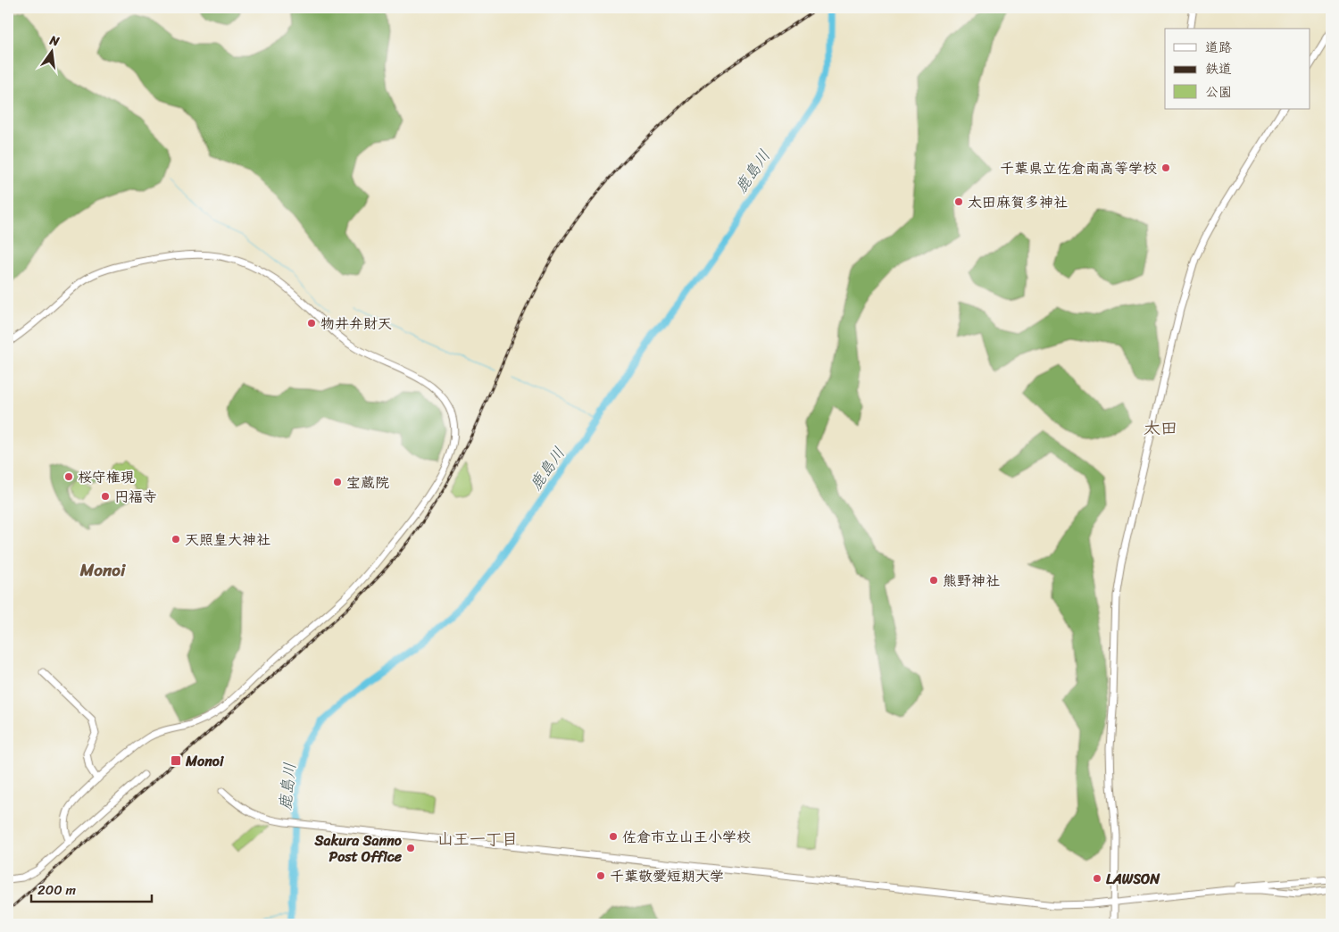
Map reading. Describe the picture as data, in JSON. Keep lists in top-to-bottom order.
{
  "districts": ["太田", "Monoi", "山王一丁目"],
  "water": ["鹿島川"],
  "places": {
    "other": [
      "千葉県立佐倉南高等学校",
      "太田麻賀多神社",
      "物井弁財天",
      "桜守権現",
      "宝蔵院",
      "円福寺",
      "天照皇大神社",
      "熊野神社",
      "佐倉市立山王小学校",
      "Sakura Sanno Post Office",
      "千葉敬愛短期大学",
      "LAWSON"
    ],
    "transit": ["Monoi"]
  },
  "legend": ["道路", "鉄道", "公園"],
  "scale_bar": "200 m",
  "north": "top"
}
